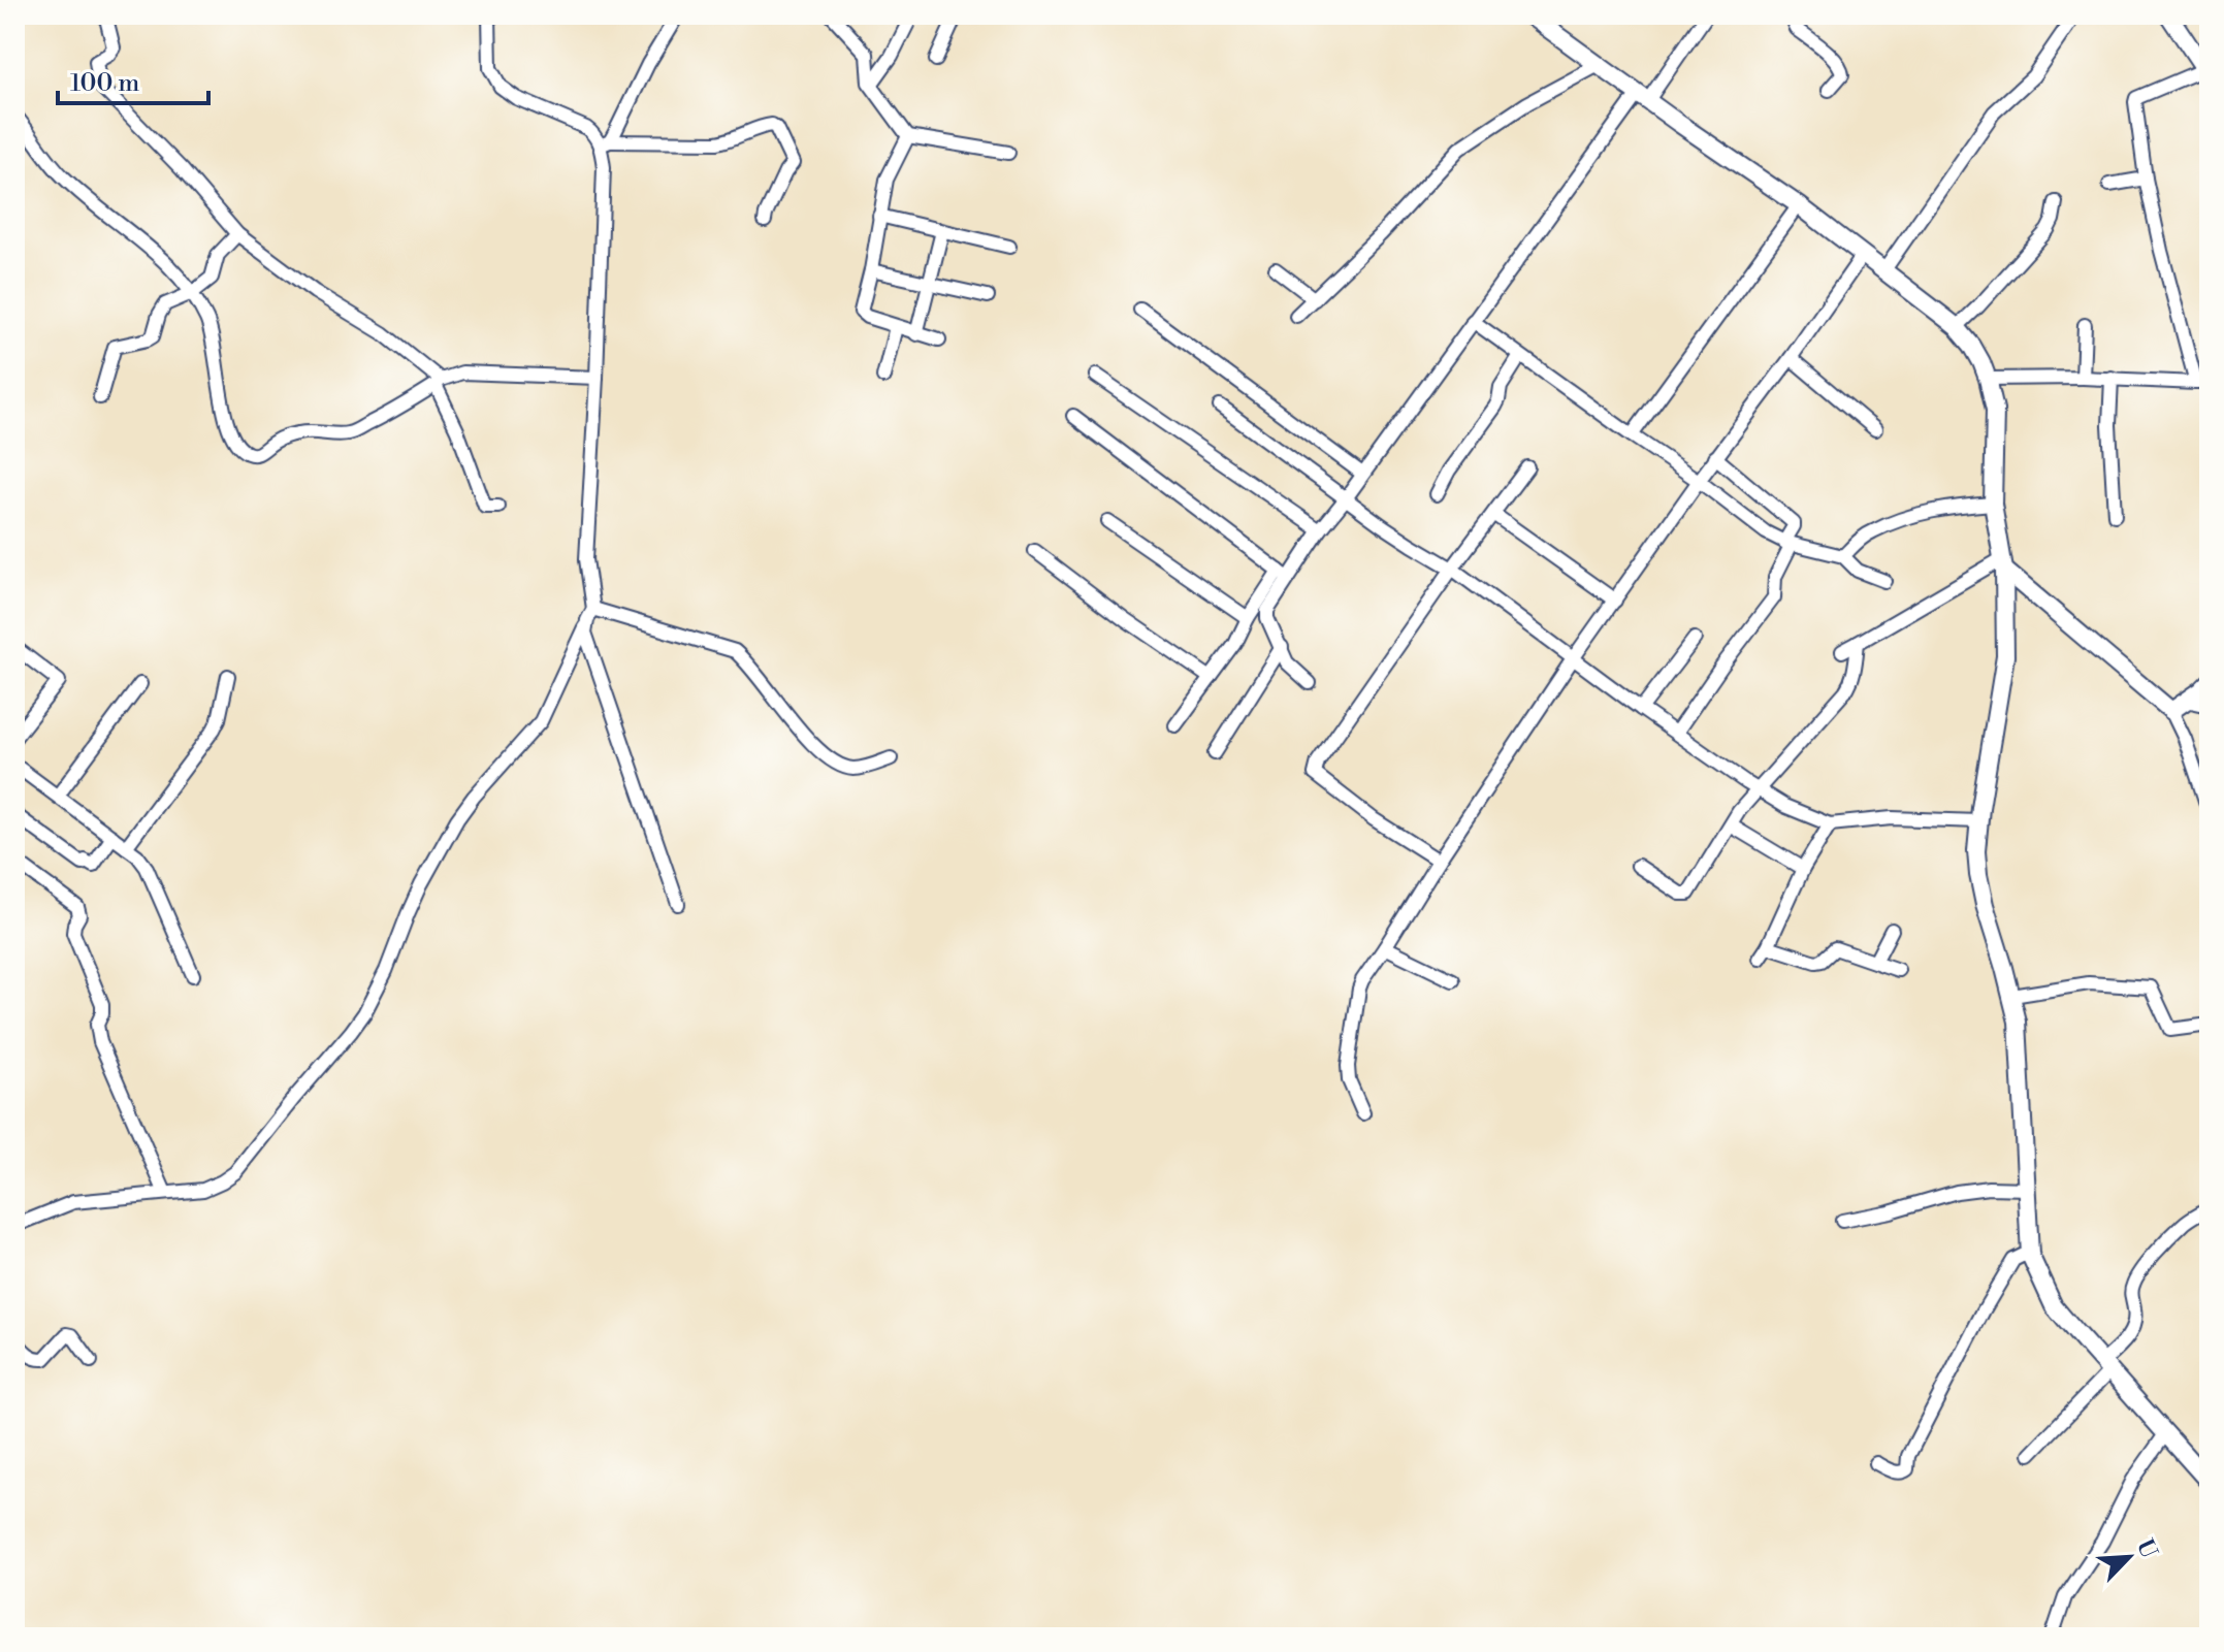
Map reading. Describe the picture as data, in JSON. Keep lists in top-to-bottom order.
{
  "scale_bar": "100 m",
  "north": "top right"
}
